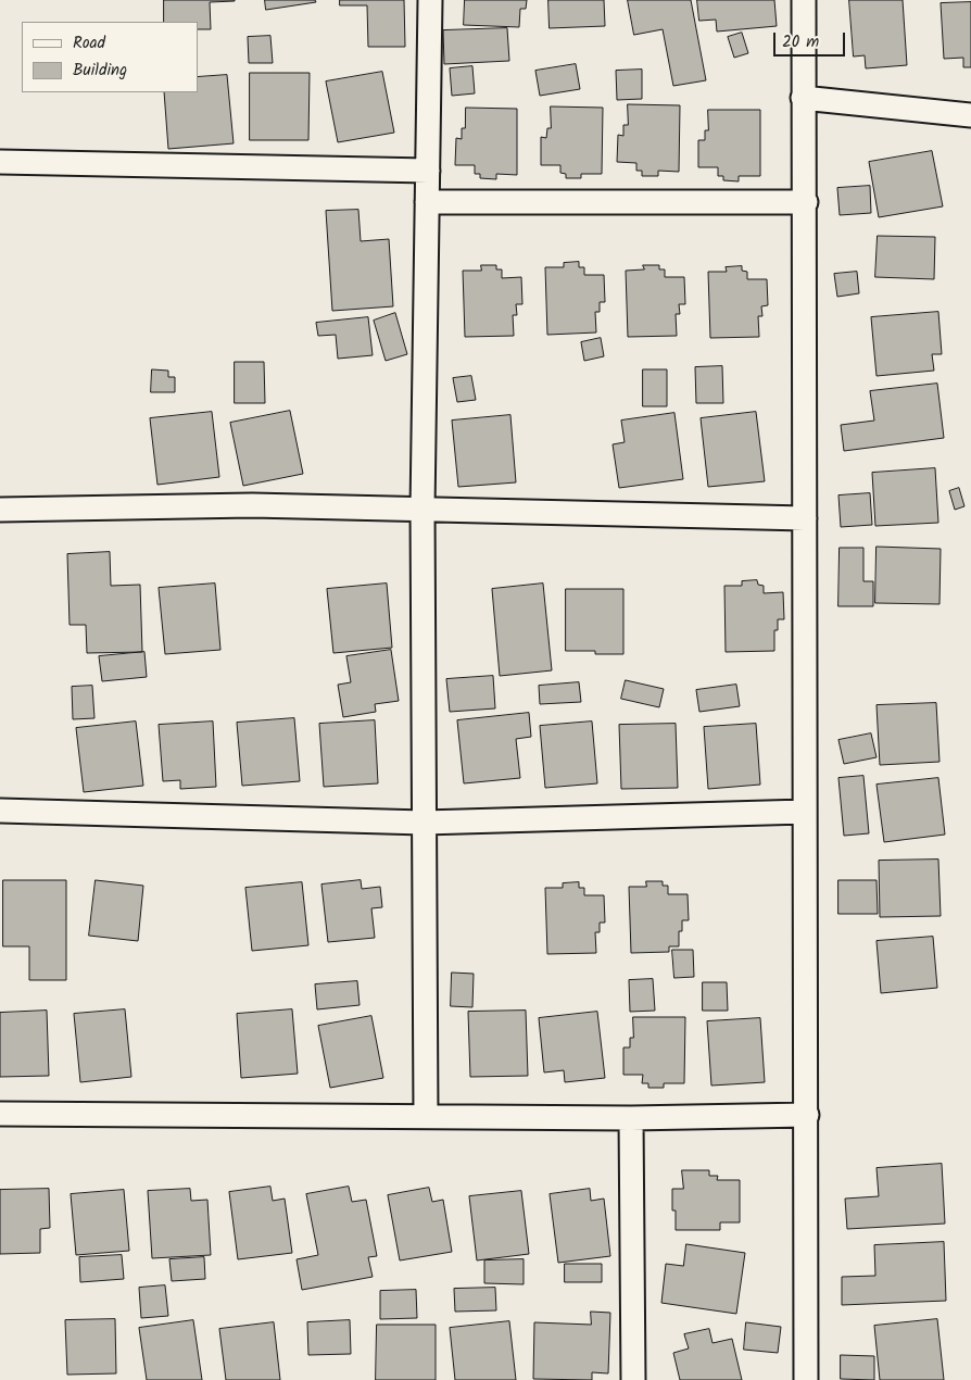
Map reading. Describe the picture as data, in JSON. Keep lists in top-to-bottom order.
{
  "legend": ["Road", "Building"],
  "scale_bar": "20 m"
}
